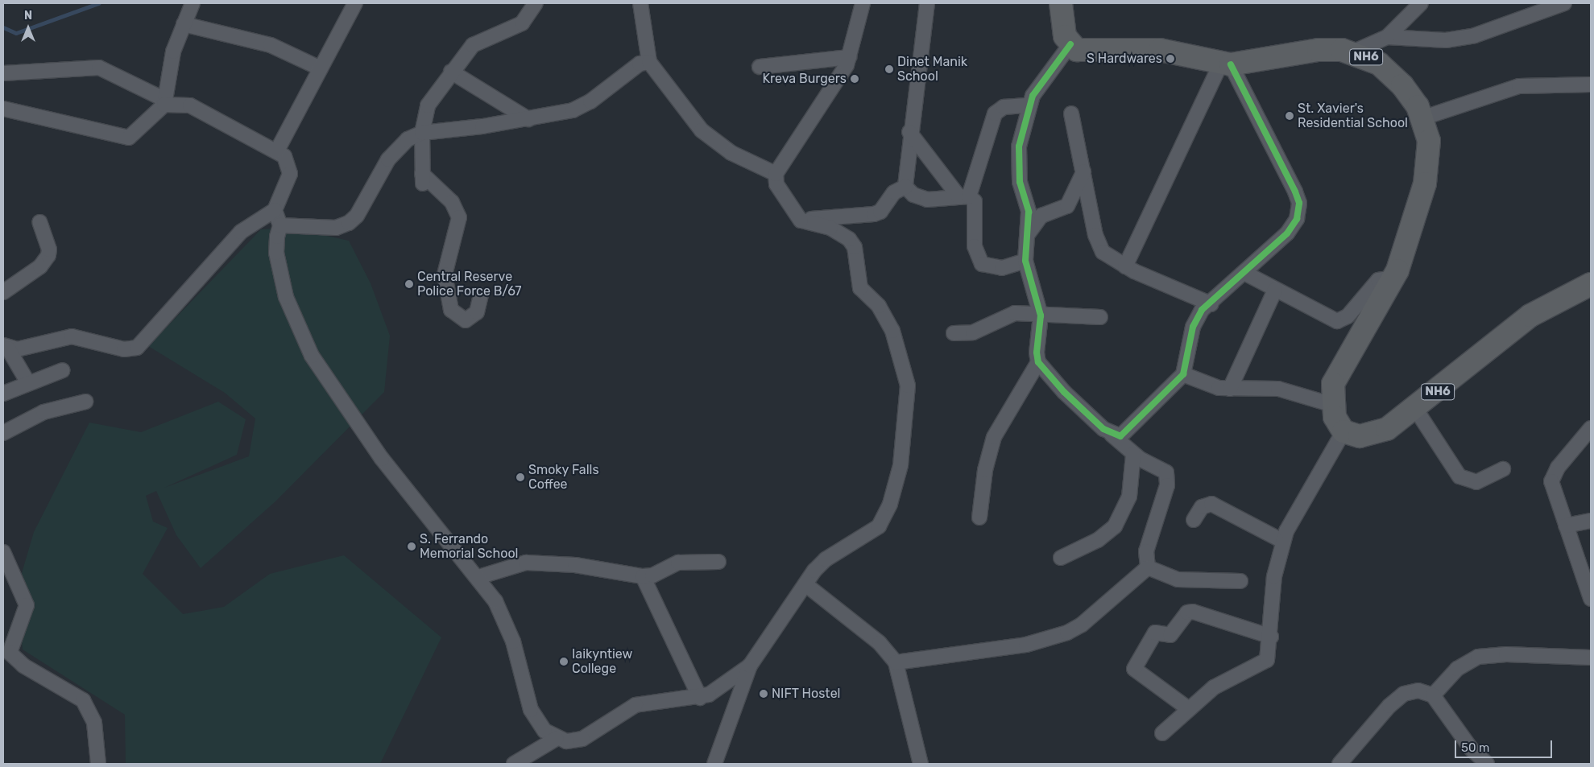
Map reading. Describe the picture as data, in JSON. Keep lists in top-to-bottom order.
{
  "streets": {
    "highway": ["NH6"]
  },
  "places": [
    "S Hardwares",
    "Dinet Manik School",
    "Kreva Burgers",
    "St. Xavier's Residential School",
    "Central Reserve Police Force B/67",
    "Smoky Falls Coffee",
    "S. Ferrando Memorial School",
    "Iaikyntiew College",
    "NIFT Hostel"
  ],
  "scale_bar": "50 m",
  "north": "top"
}
